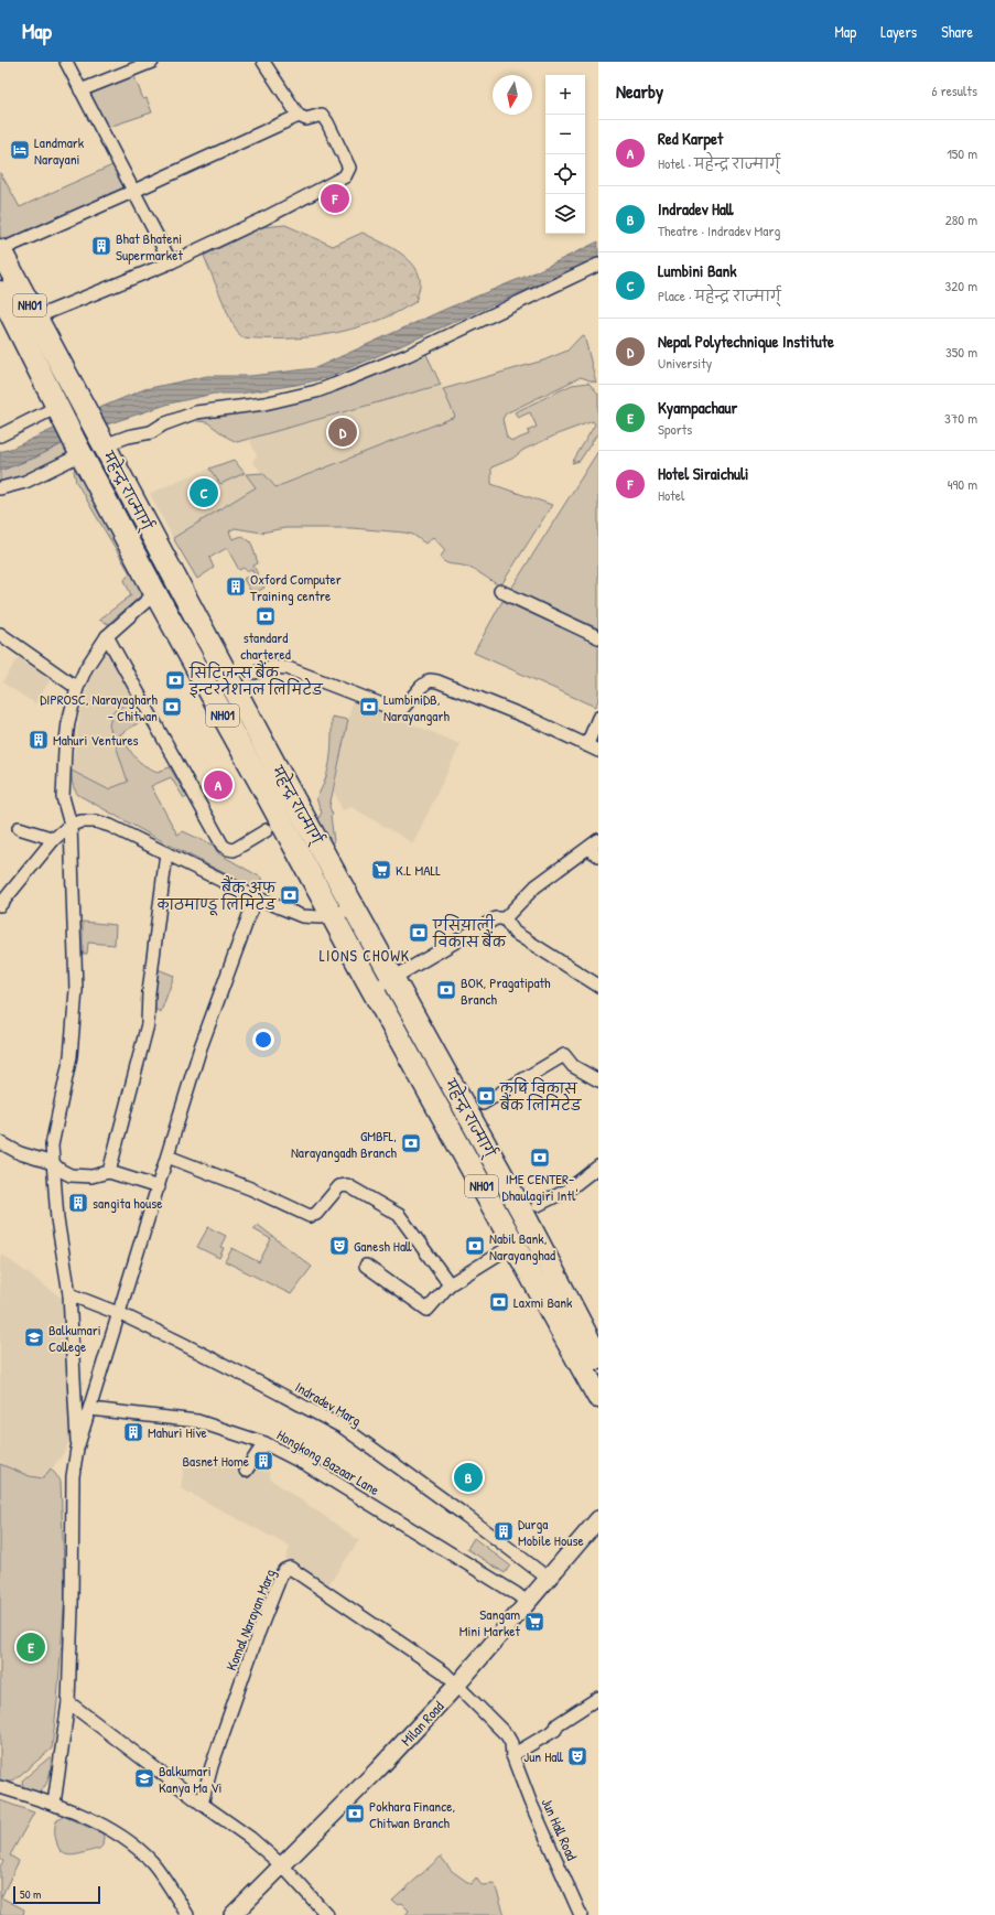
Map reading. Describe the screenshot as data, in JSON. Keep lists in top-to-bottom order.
{
  "streets": {
    "highway": ["NH01", "महेन्द्र राज्मार्ग्"],
    "street": [
      "Indradev Marg",
      "Hongkong Bazaar Lane",
      "Komal Narayan Marg",
      "Milan Road",
      "Jun Hall Road"
    ]
  },
  "crossings": [
    ["Indradev Marg", "Milan Road"],
    ["Hongkong Bazaar Lane", "Milan Road"],
    ["Komal Narayan Marg", "Milan Road"],
    ["Komal Narayan Marg", "Jun Hall Road"],
    ["Milan Road", "Jun Hall Road"]
  ],
  "districts": ["LIONS CHOWK"],
  "places": {
    "hotel": ["Landmark Narayani"],
    "building": [
      "Bhat Bhateni Supermarket",
      "Oxford Computer Training centre",
      "Mahuri Ventures",
      "sangita house",
      "Mahuri Hive",
      "Basnet Home",
      "Durga Mobile House"
    ],
    "bank": [
      "standard chartered",
      "सिटिजन्स बैंक इन्टरनेशनल लिमिटेड",
      "DIPROSC, Narayagharh - Chitwan",
      "LumbiniDB, Narayangarh",
      "बैंक अफ काठमाण्डू लिमिटेड",
      "एसियाली विकास बैंक",
      "BOK, Pragatipath Branch",
      "कृषि विकास बैंक लिमिटेड",
      "GMBFL, Narayangadh Branch",
      "IME CENTER- Dhaulagiri Intl'",
      "Nabil Bank, Narayanghad",
      "Laxmi Bank",
      "Pokhara Finance, Chitwan Branch"
    ],
    "supermarket": ["K.L MALL", "Sangam Mini Market"],
    "theatre": ["Ganesh Hall", "Jun Hall"],
    "school or university": ["Balkumari College", "Balkumari Kanya Ma Vi"]
  },
  "scale_bar": "50 m",
  "north": "bottom",
  "page": {
    "header": "Map",
    "nav": ["Map", "Layers", "Share"],
    "heading": ["Nearby", "6 results"],
    "map_buttons": ["+", "−"],
    "list": [
      {
        "mark": "A",
        "name": "Red Karpet",
        "note": "Hotel · महेन्द्र राज्मार्ग्",
        "value": "150 m"
      },
      {
        "mark": "B",
        "name": "Indradev Hall",
        "note": "Theatre · Indradev Marg",
        "value": "280 m"
      },
      {
        "mark": "C",
        "name": "Lumbini Bank",
        "note": "Place · महेन्द्र राज्मार्ग्",
        "value": "320 m"
      },
      {
        "mark": "D",
        "name": "Nepal Polytechnique Institute",
        "note": "University",
        "value": "350 m"
      },
      {
        "mark": "E",
        "name": "Kyampachaur",
        "note": "Sports",
        "value": "370 m"
      },
      {
        "mark": "F",
        "name": "Hotel Siraichuli",
        "note": "Hotel",
        "value": "490 m"
      }
    ],
    "pins": [
      "F",
      "D",
      "C",
      "A",
      "B",
      "E"
    ],
    "scale": "50 m"
  }
}
